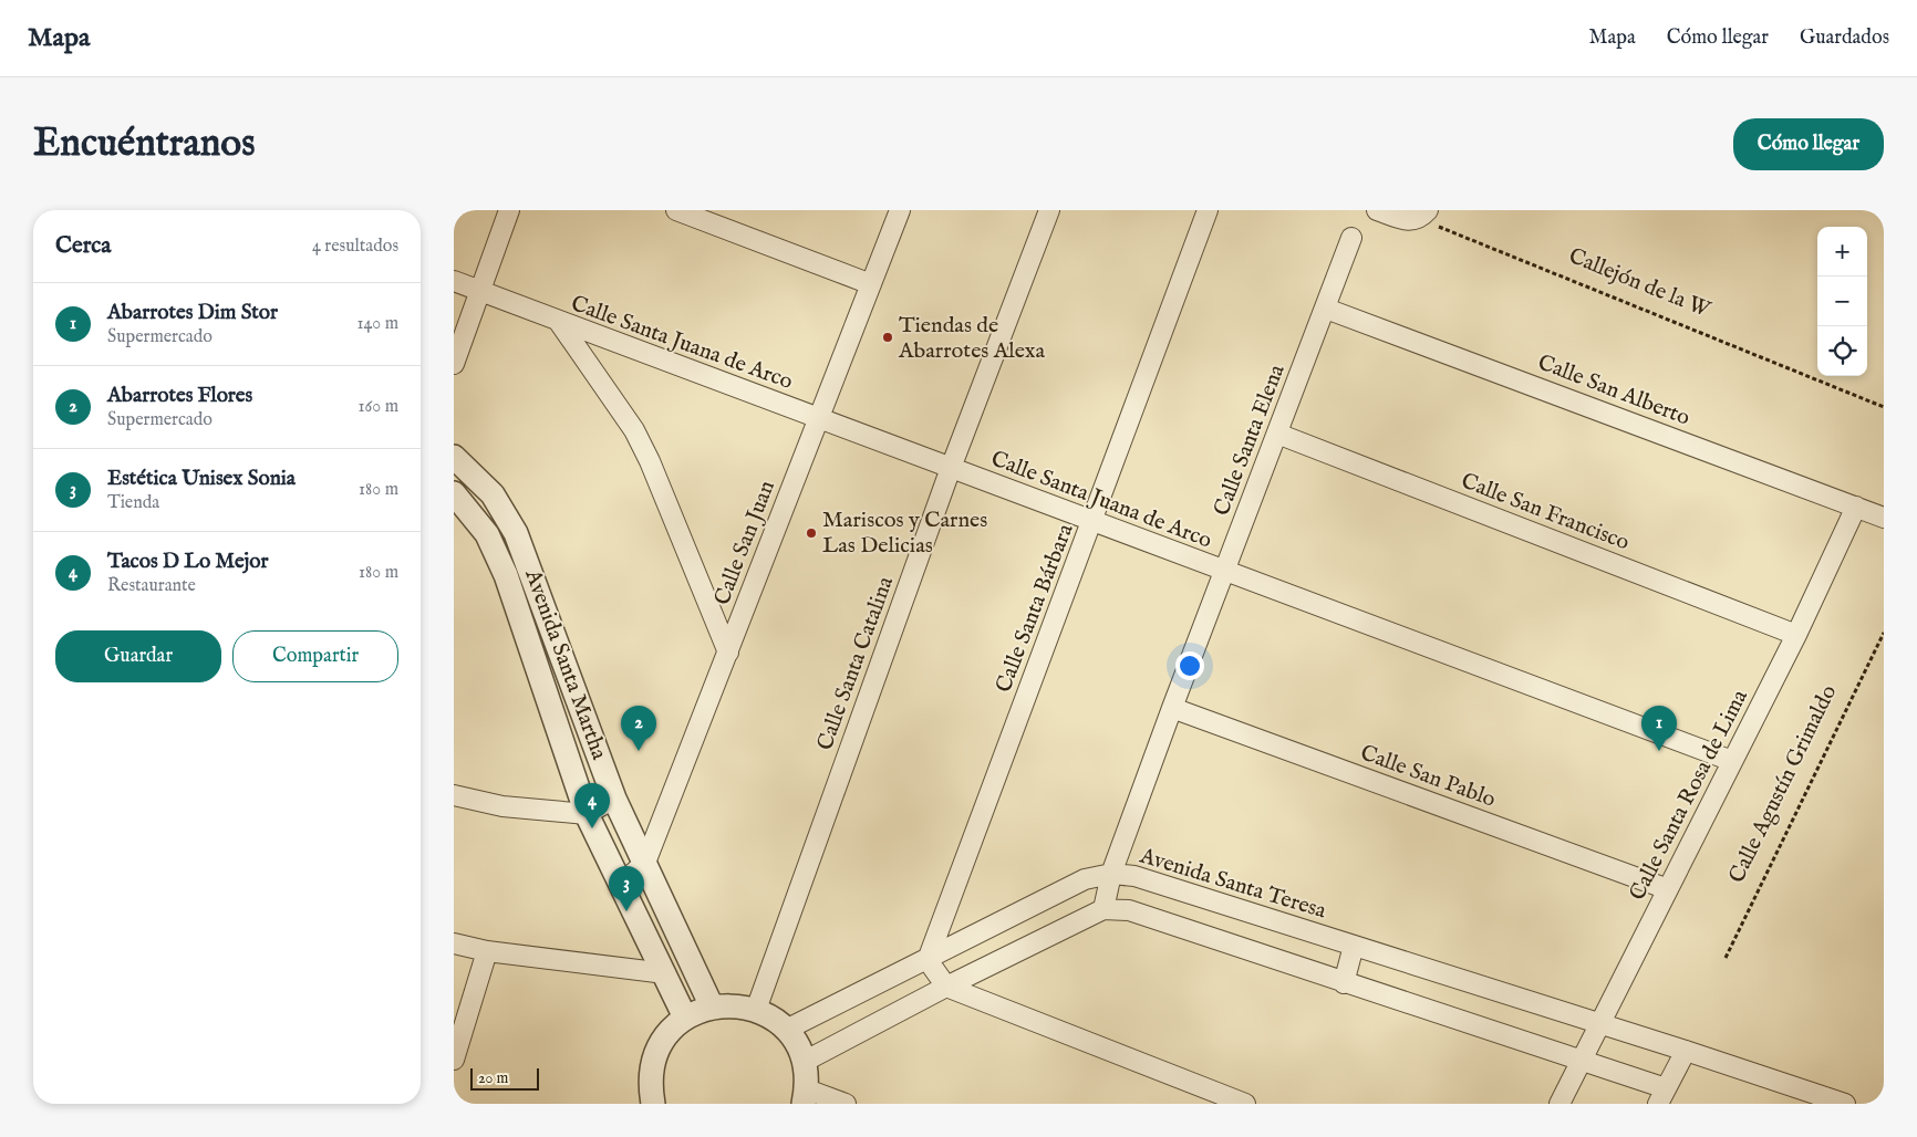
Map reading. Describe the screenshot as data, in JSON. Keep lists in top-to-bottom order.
{
  "streets": {
    "street": [
      "Calle Santa Juana de Arco",
      "Calle San Alberto",
      "Calle Santa Elena",
      "Calle San Francisco",
      "Calle San Juan",
      "Calle Santa Bárbara",
      "Calle Santa Catalina",
      "Avenida Santa Martha",
      "Calle San Pablo",
      "Calle Santa Rosa de Lima",
      "Avenida Santa Teresa"
    ],
    "path": ["Callejón de la W", "Calle Agustín Grimaldo"]
  },
  "crossings": [
    ["Calle Santa Juana de Arco", "Calle Santa Elena"],
    ["Calle Santa Juana de Arco", "Calle San Juan"],
    ["Calle Santa Juana de Arco", "Calle Santa Bárbara"],
    ["Calle Santa Juana de Arco", "Calle Santa Catalina"],
    ["Calle Santa Juana de Arco", "Calle Santa Rosa de Lima"],
    ["Calle San Alberto", "Calle Santa Elena"],
    ["Calle San Alberto", "Calle Santa Rosa de Lima"],
    ["Calle Santa Elena", "Calle San Francisco"],
    ["Calle Santa Elena", "Calle San Pablo"],
    ["Calle Santa Elena", "Avenida Santa Teresa"],
    ["Calle San Francisco", "Calle Santa Rosa de Lima"],
    ["Calle San Juan", "Avenida Santa Martha"],
    ["Calle Santa Bárbara", "Avenida Santa Teresa"],
    ["Calle San Pablo", "Calle Santa Rosa de Lima"],
    ["Calle Santa Rosa de Lima", "Avenida Santa Teresa"]
  ],
  "places": ["Tiendas de Abarrotes Alexa", "Mariscos y Carnes Las Delicias"],
  "scale_bar": "20 m",
  "page": {
    "header": "Mapa",
    "nav": ["Mapa", "Cómo llegar", "Guardados"],
    "buttons": [
      "Cómo llegar",
      ["Guardar", "Compartir"]
    ],
    "title": "Encuéntranos",
    "heading": ["Cerca", "4 resultados"],
    "map_buttons": ["+", "−"],
    "list": [
      {
        "mark": "1",
        "name": "Abarrotes Dim Stor",
        "note": "Supermercado",
        "value": "140 m"
      },
      {
        "mark": "2",
        "name": "Abarrotes Flores",
        "note": "Supermercado",
        "value": "160 m"
      },
      {
        "mark": "3",
        "name": "Estética Unisex Sonia",
        "note": "Tienda",
        "value": "180 m"
      },
      {
        "mark": "4",
        "name": "Tacos D Lo Mejor",
        "note": "Restaurante",
        "value": "180 m"
      }
    ],
    "pins": [
      "1",
      "2",
      "4",
      "3"
    ],
    "scale": "20 m"
  }
}
